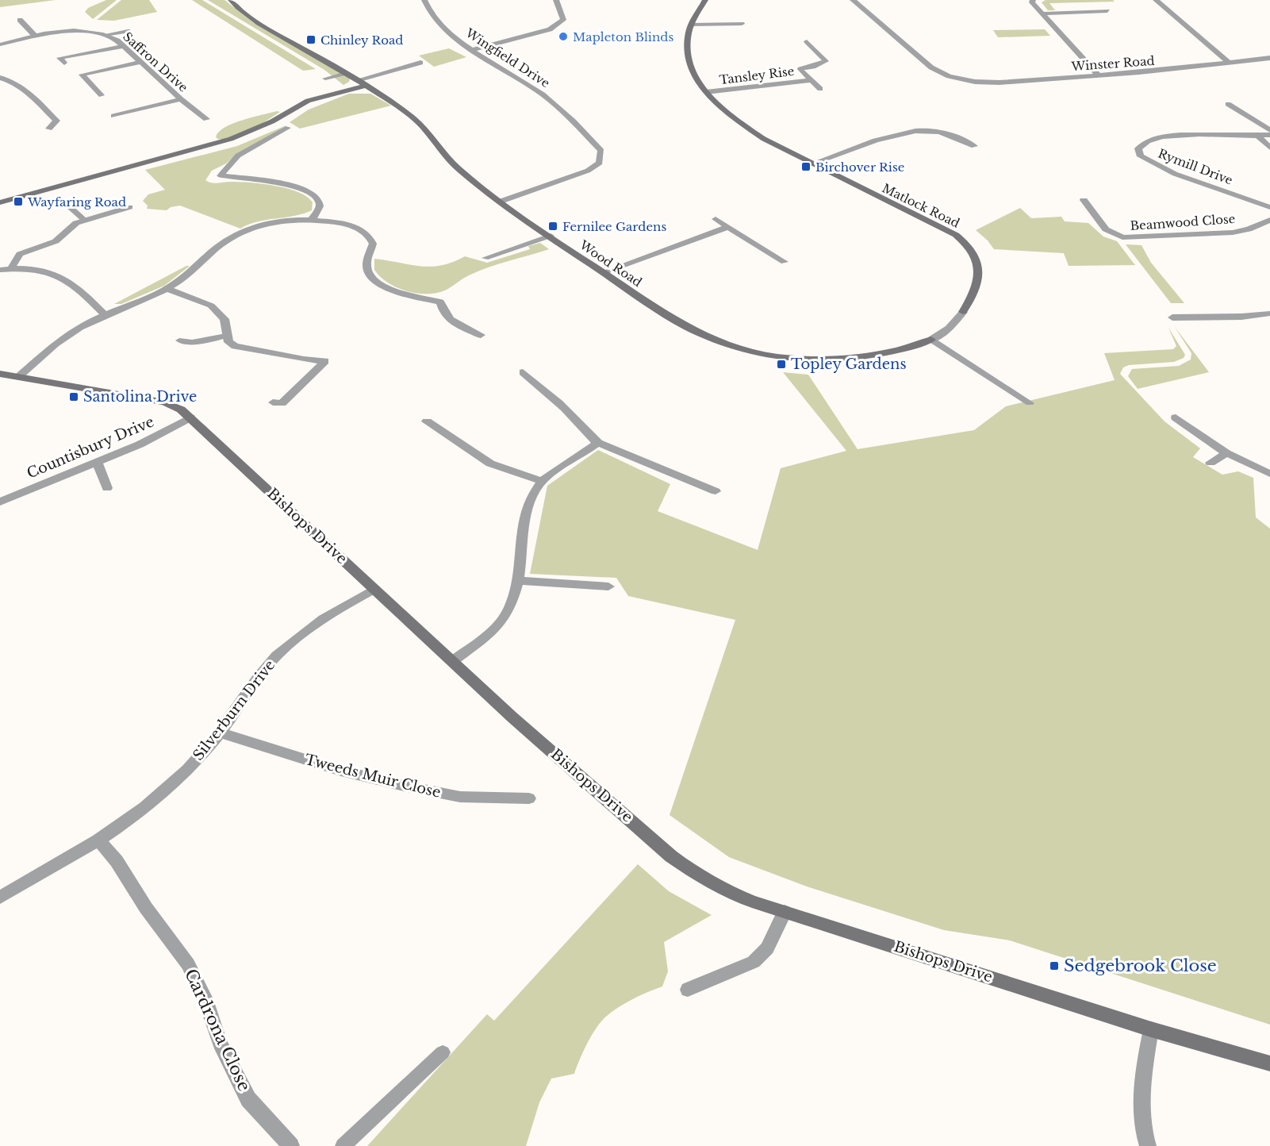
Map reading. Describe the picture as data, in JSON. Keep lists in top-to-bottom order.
{
  "streets": {
    "street": [
      "Wingfield Drive",
      "Saffron Drive",
      "Winster Road",
      "Tansley Rise",
      "Rymill Drive",
      "Matlock Road",
      "Beamwood Close",
      "Wood Road",
      "Countisbury Drive",
      "Bishops Drive",
      "Silverburn Drive",
      "Tweeds Muir Close",
      "Cardrona Close"
    ]
  },
  "crossings": [
    ["Wingfield Drive", "Wood Road"],
    ["Tansley Rise", "Matlock Road"],
    ["Matlock Road", "Wood Road"],
    ["Countisbury Drive", "Bishops Drive"],
    ["Bishops Drive", "Silverburn Drive"],
    ["Silverburn Drive", "Tweeds Muir Close"],
    ["Silverburn Drive", "Cardrona Close"]
  ],
  "places": {
    "other": ["Mapleton Blinds"],
    "transit": [
      "Chinley Road",
      "Birchover Rise",
      "Wayfaring Road",
      "Fernilee Gardens",
      "Topley Gardens",
      "Santolina Drive",
      "Sedgebrook Close"
    ]
  }
}
